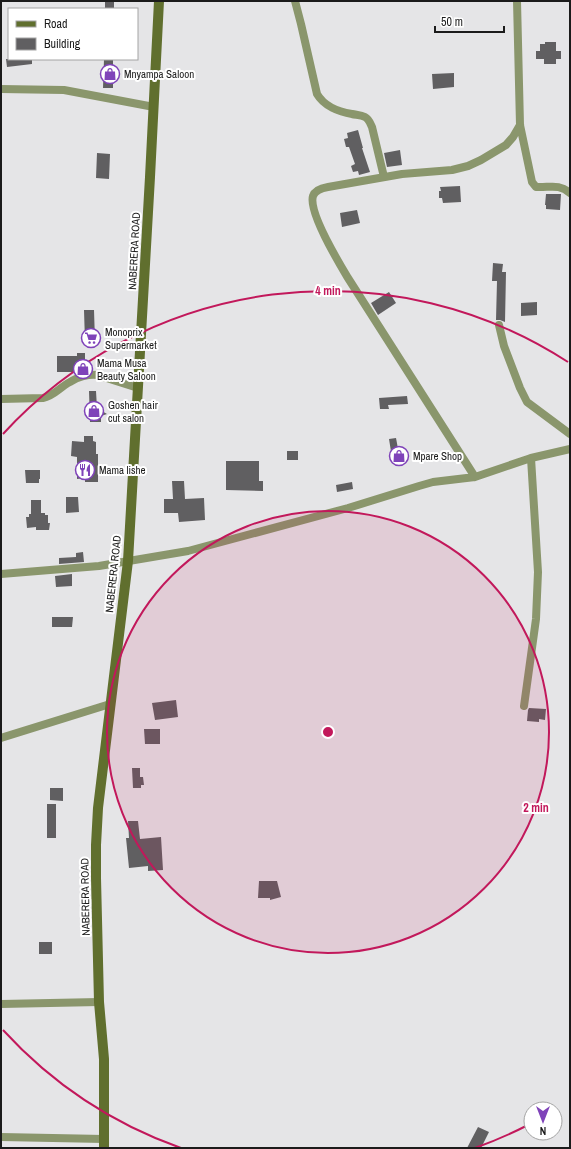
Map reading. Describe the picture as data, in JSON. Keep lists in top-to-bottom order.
{
  "streets": {
    "street": ["NABERERA ROAD"]
  },
  "places": {
    "shop": [
      "Mnyampa Saloon",
      "Mama Musa Beauty Saloon",
      "Goshen hair cut salon",
      "Mpare Shop"
    ],
    "supermarket": ["Monoprix Supermarket"],
    "restaurant": ["Mama lishe"]
  },
  "legend": ["Road", "Building"],
  "scale_bar": "50 m",
  "north": "bottom",
  "rings": ["4 min", "2 min"]
}
